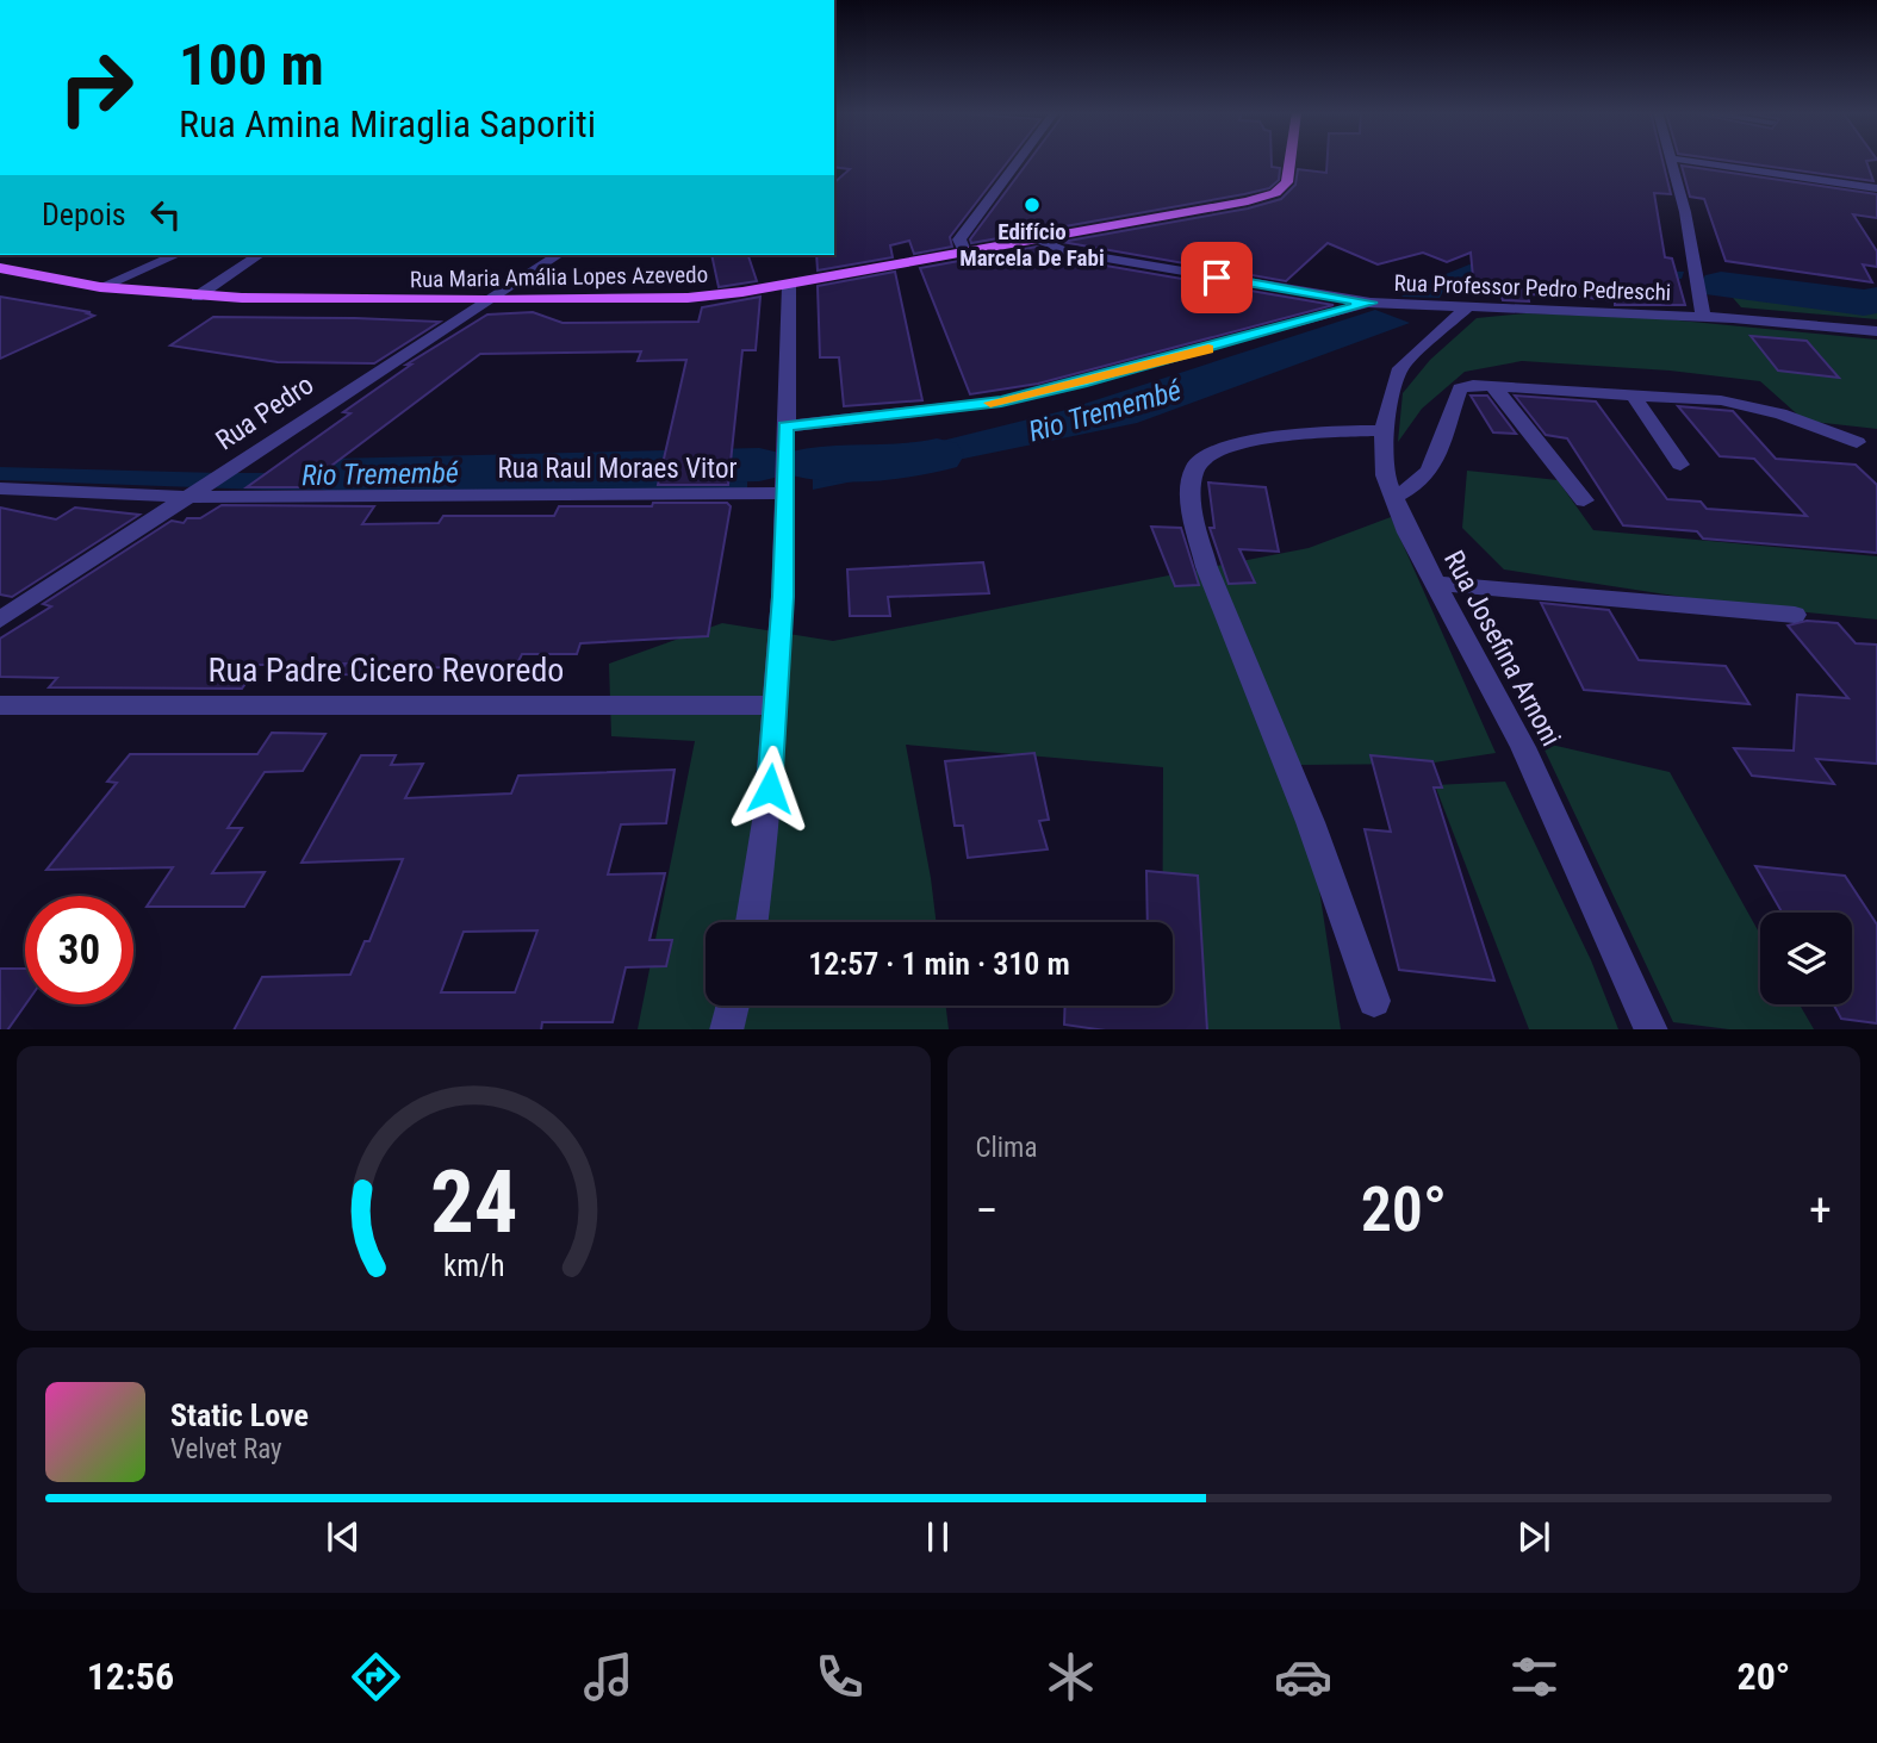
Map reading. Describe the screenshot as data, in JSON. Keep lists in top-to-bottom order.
{
  "streets": {
    "main road": ["Rua Maria Amália Lopes Azevedo"],
    "street": [
      "Rua Professor Pedro Pedreschi",
      "Rua Pedro",
      "Rua Raul Moraes Vitor",
      "Rua Josefina Arnoni",
      "Rua Padre Cicero Revoredo"
    ]
  },
  "crossings": [
    ["Rua Maria Amália Lopes Azevedo", "Rua Professor Pedro Pedreschi"],
    ["Rua Maria Amália Lopes Azevedo", "Rua Pedro"],
    ["Rua Professor Pedro Pedreschi", "Rua Josefina Arnoni"],
    ["Rua Pedro", "Rua Raul Moraes Vitor"]
  ],
  "water": ["Rio Tremembé"],
  "places": ["Edifício Marcela De Fabi"],
  "page": {
    "turn": ["100 m", "Rua Amina Miraglia Saporiti"],
    "then": "Depois",
    "limit": "30",
    "trip": "12:57 · 1 min · 310 m",
    "tile": "Clima",
    "heat": ["−", "20°", "+"],
    "song": ["Static Love", "Velvet Ray"],
    "tabs": ["12:56", "20°"],
    "gauge": ["24", "km/h"]
  }
}
